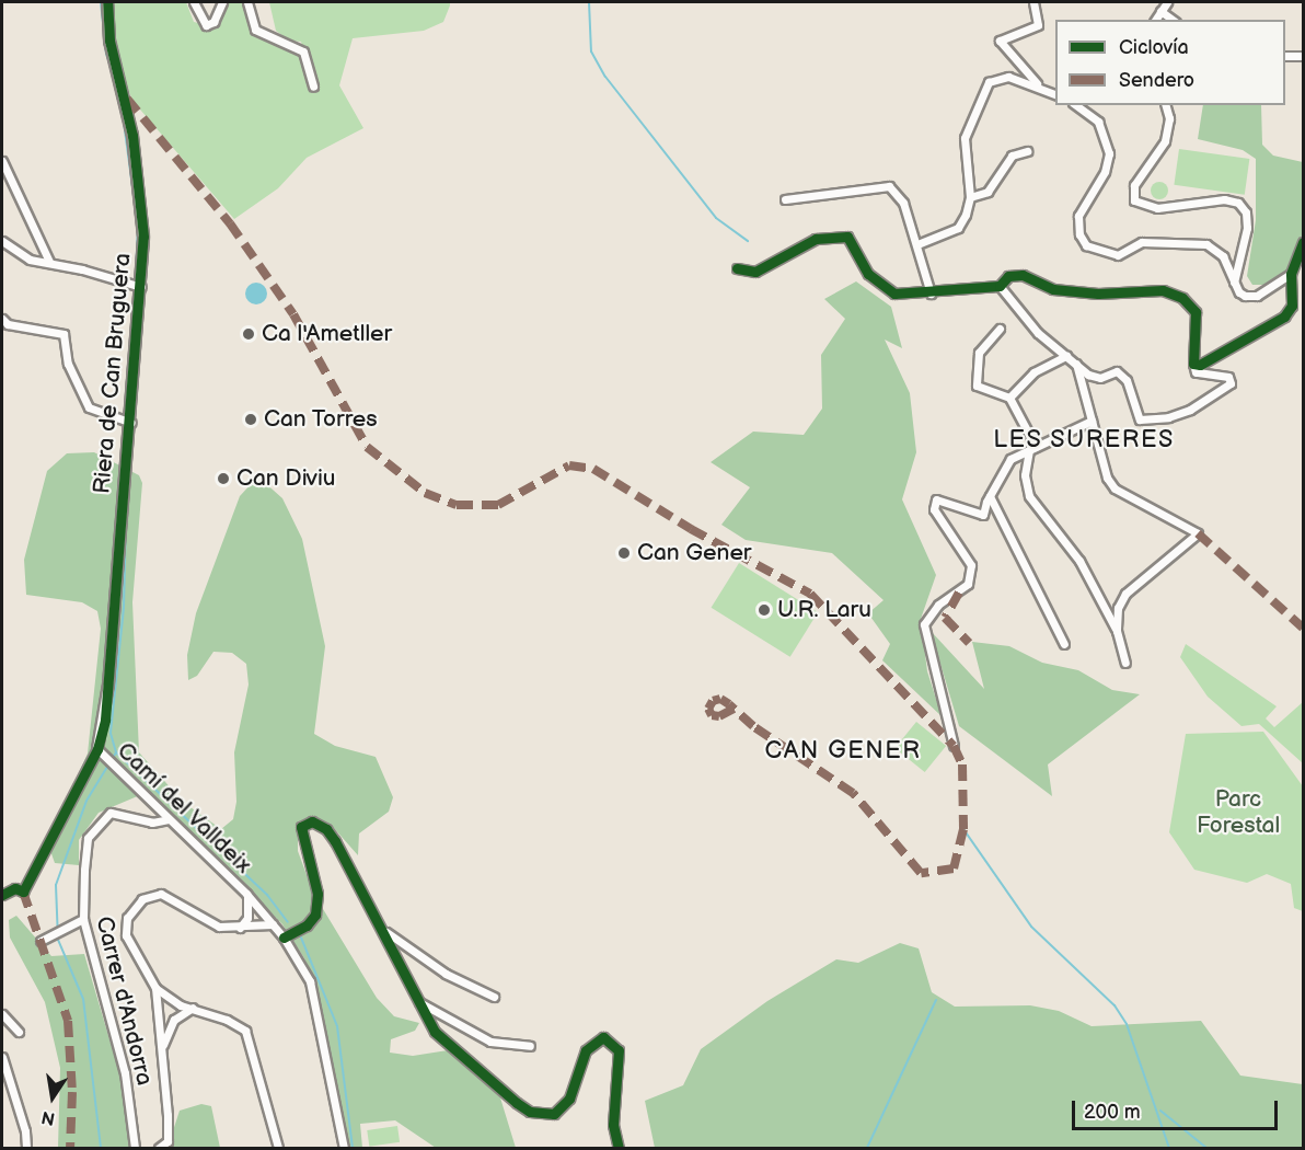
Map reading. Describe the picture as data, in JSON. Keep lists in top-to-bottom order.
{
  "streets": {
    "street": ["Riera de Can Bruguera", "Camí del Valldeix", "Carrer d'Andorra"]
  },
  "crossings": [
    ["Riera de Can Bruguera", "Camí del Valldeix"],
    ["Camí del Valldeix", "Carrer d'Andorra"]
  ],
  "districts": ["LES SURERES", "CAN GENER"],
  "parks": ["Parc Forestal"],
  "places": [
    "Ca l'Ametller",
    "Can Torres",
    "Can Diviu",
    "Can Gener",
    "U.R. Laru"
  ],
  "legend": ["Ciclovía", "Sendero"],
  "scale_bar": "200 m",
  "north": "bottom"
}
